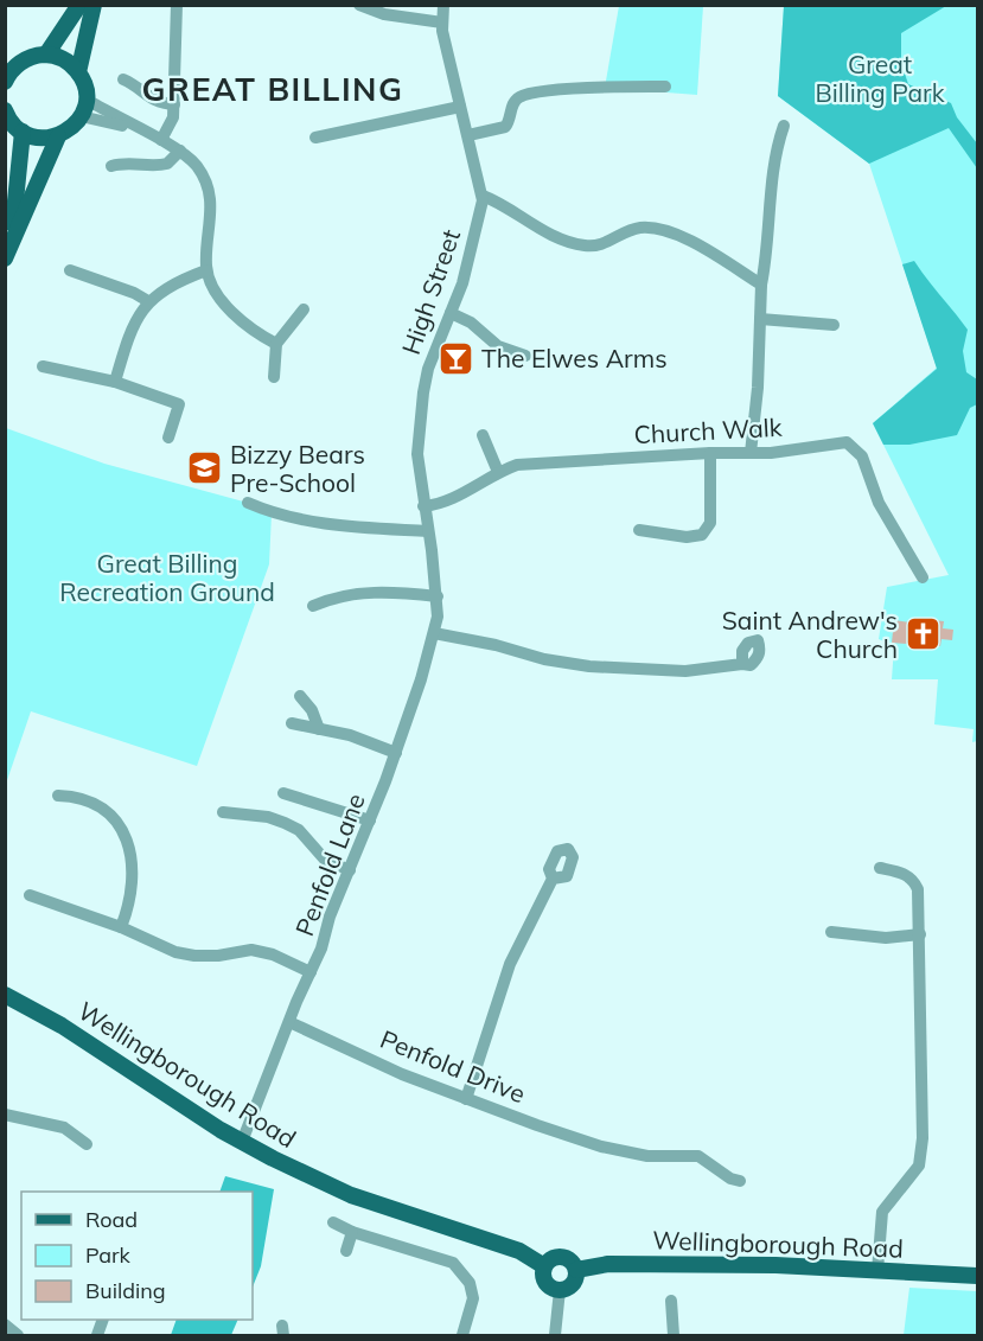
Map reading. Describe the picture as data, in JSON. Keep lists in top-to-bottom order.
{
  "streets": {
    "main road": ["Wellingborough Road"],
    "street": [
      "High Street",
      "Church Walk",
      "Penfold Lane",
      "Penfold Drive"
    ]
  },
  "crossings": [
    ["High Street", "Church Walk"],
    ["High Street", "Penfold Lane"],
    ["Penfold Lane", "Penfold Drive"],
    ["Penfold Lane", "Wellingborough Road"]
  ],
  "districts": ["GREAT BILLING"],
  "parks": ["Great Billing Park", "Great Billing Recreation Ground"],
  "places": {
    "bar": ["The Elwes Arms"],
    "school or university": ["Bizzy Bears Pre-School"],
    "church": ["Saint Andrew's Church"]
  },
  "legend": ["Road", "Park", "Building"]
}
